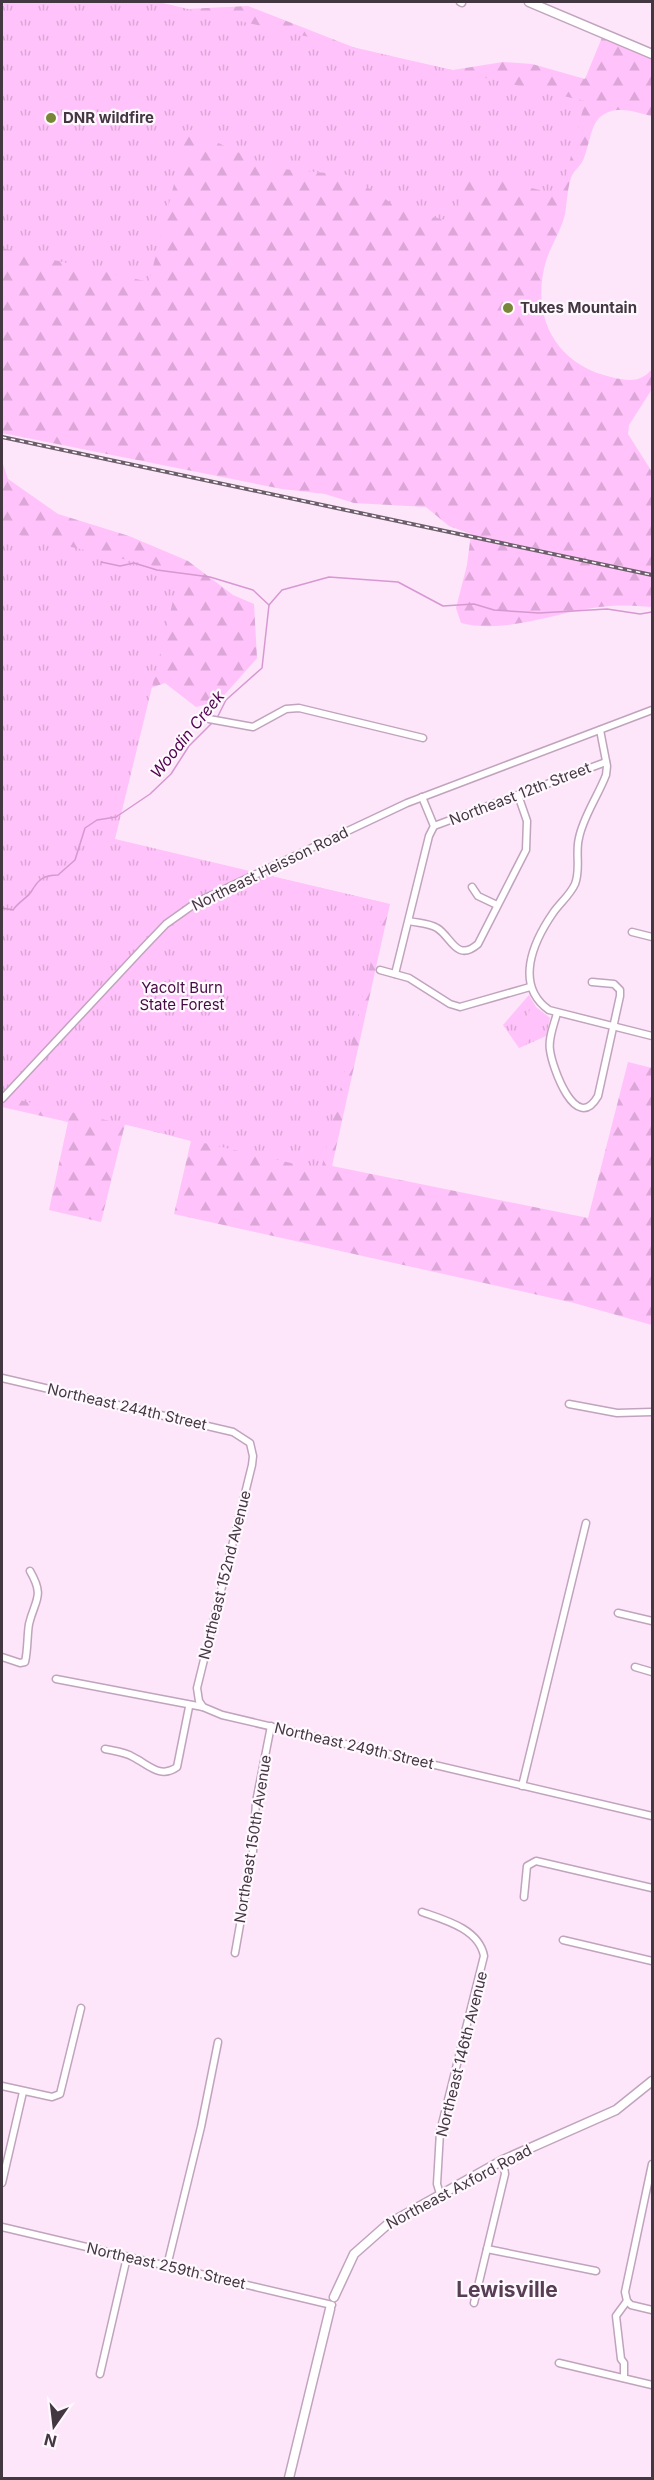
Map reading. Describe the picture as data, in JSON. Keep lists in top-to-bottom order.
{
  "streets": {
    "main road": ["Northeast Axford Road"],
    "street": [
      "Northeast 12th Street",
      "Northeast Heisson Road",
      "Northeast 244th Street",
      "Northeast 152nd Avenue",
      "Northeast 249th Street",
      "Northeast 150th Avenue",
      "Northeast 146th Avenue",
      "Northeast 259th Street"
    ]
  },
  "crossings": [
    ["Northeast 244th Street", "Northeast 152nd Avenue"],
    ["Northeast 152nd Avenue", "Northeast 249th Street"],
    ["Northeast 249th Street", "Northeast 150th Avenue"],
    ["Northeast 146th Avenue", "Northeast Axford Road"],
    ["Northeast Axford Road", "Northeast 259th Street"]
  ],
  "districts": ["Lewisville"],
  "water": ["Woodin Creek"],
  "parks": ["Yacolt Burn State Forest"],
  "places": ["DNR wildfire", "Tukes Mountain"],
  "north": "bottom"
}
